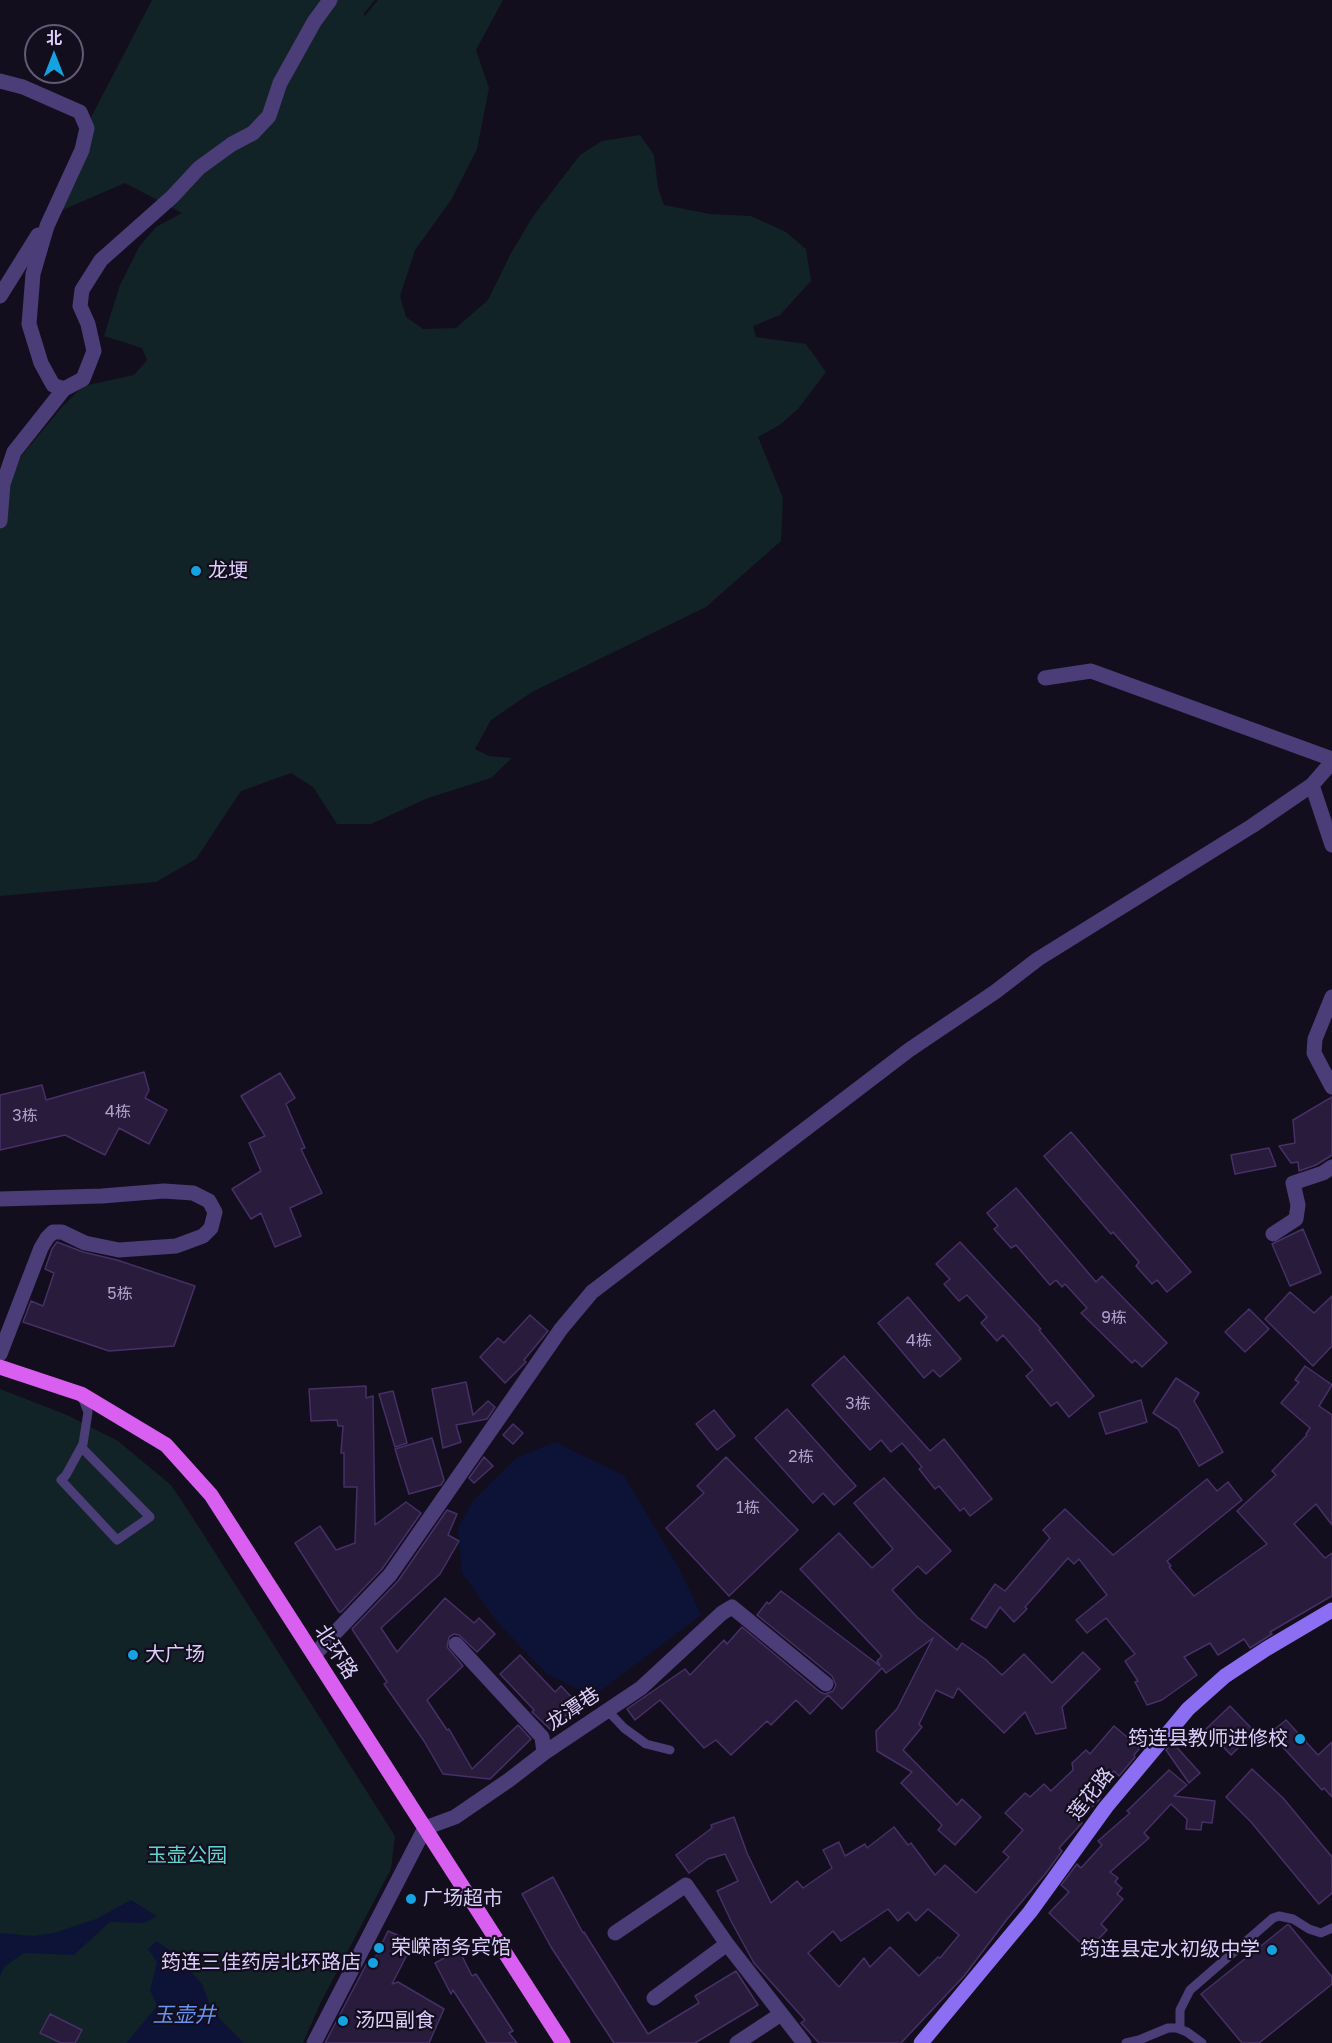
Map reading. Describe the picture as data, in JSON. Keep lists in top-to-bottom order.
{
  "streets": {
    "main road": ["北环路", "莲花路"],
    "street": ["龙潭巷"]
  },
  "crossings": [
    ["北环路", "龙潭巷"]
  ],
  "water": ["玉壶井"],
  "parks": ["玉壶公园"],
  "places": [
    "龙埂",
    "大广场",
    "筠连县教师进修校",
    "广场超市",
    "荣嵘商务宾馆",
    "筠连县定水初级中学",
    "筠连三佳药房北环路店",
    "汤四副食"
  ],
  "house_numbers": [
    "4栋",
    "3栋",
    "5栋",
    "9栋",
    "4栋",
    "3栋",
    "2栋",
    "1栋"
  ],
  "north": "top"
}
